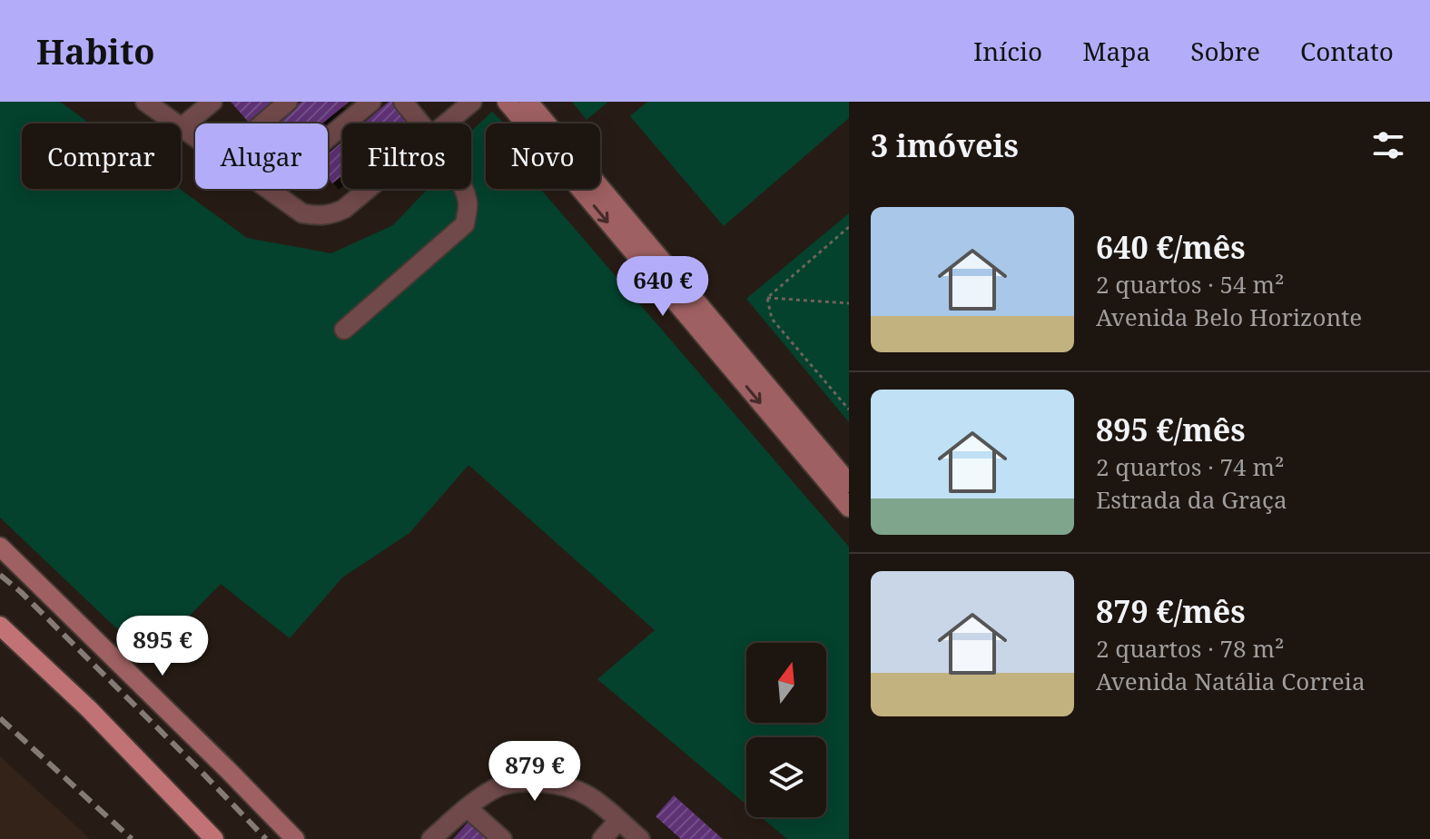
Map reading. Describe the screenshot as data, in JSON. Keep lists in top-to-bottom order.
{
  "north": "top",
  "page": {
    "header": "Habito",
    "nav": [
      "Início",
      "Mapa",
      "Sobre",
      "Contato"
    ],
    "heading": "3 imóveis",
    "chip": [
      "Comprar",
      "Alugar",
      "Filtros",
      "Novo"
    ],
    "list": [
      {
        "name": "640 €/mês",
        "note": "2 quartos · 54 m² · Avenida Belo Horizonte"
      },
      {
        "name": "895 €/mês",
        "note": "2 quartos · 74 m² · Estrada da Graça"
      },
      {
        "name": "879 €/mês",
        "note": "2 quartos · 78 m² · Avenida Natália Correia"
      }
    ],
    "price": ["640 €", "895 €", "879 €"]
  }
}
